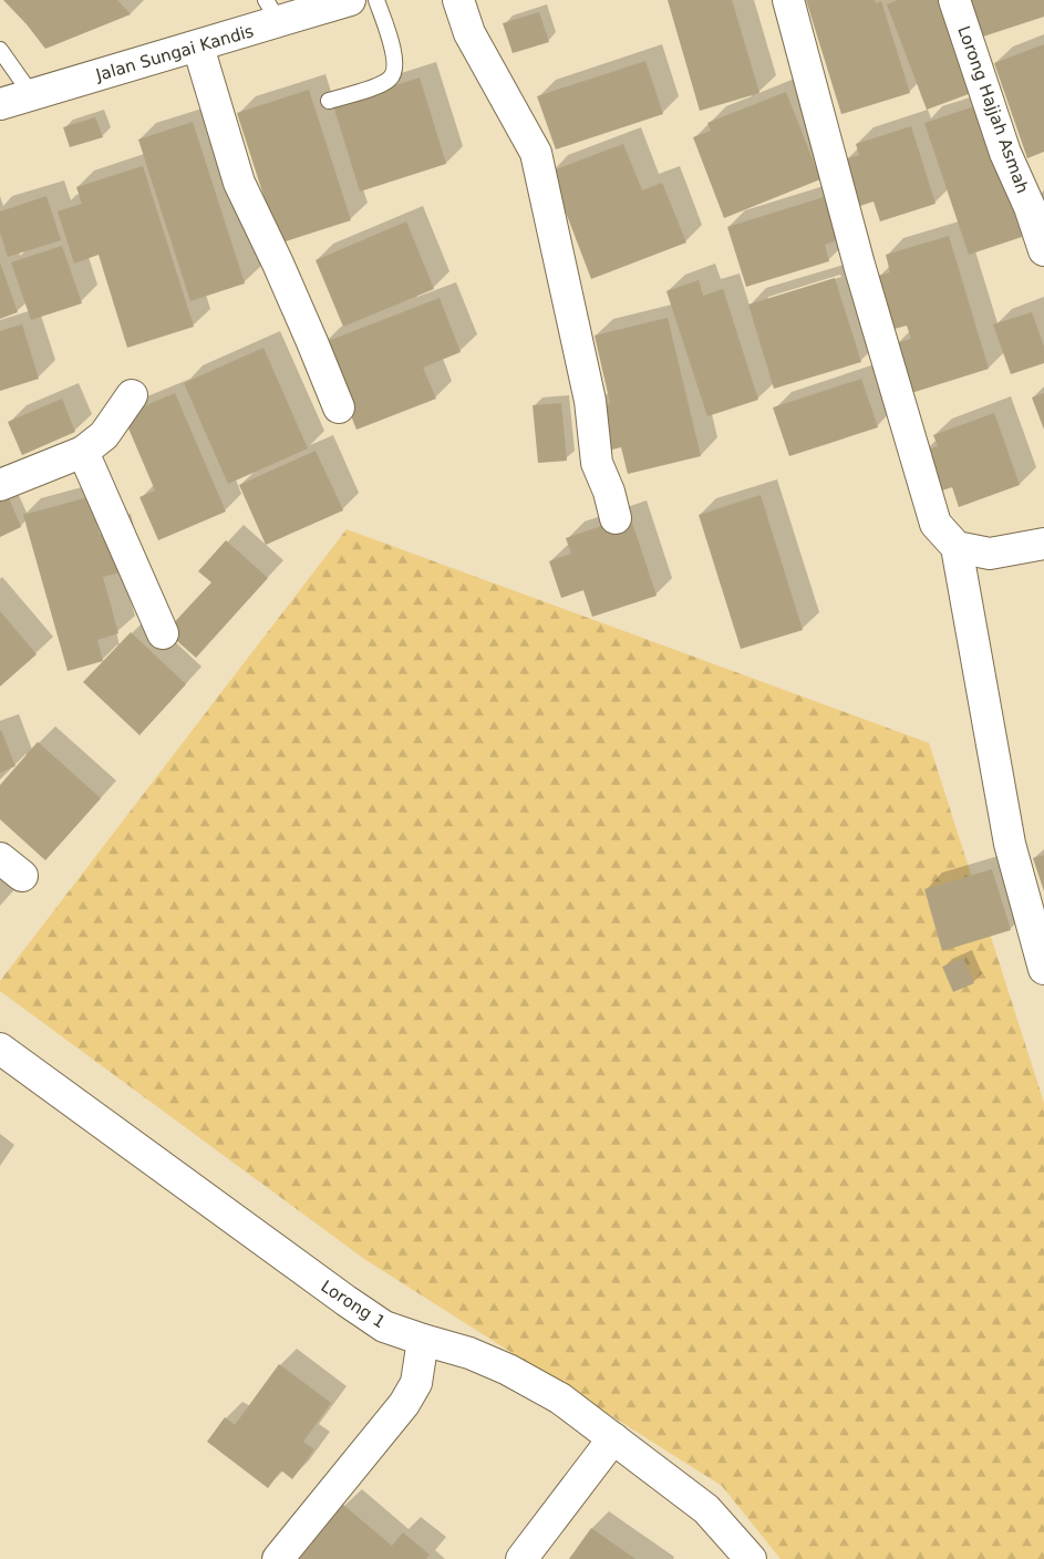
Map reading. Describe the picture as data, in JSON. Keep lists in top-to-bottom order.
{
  "streets": {
    "street": ["Jalan Sungai Kandis", "Lorong Hajjah Asmah", "Lorong 1"]
  }
}
